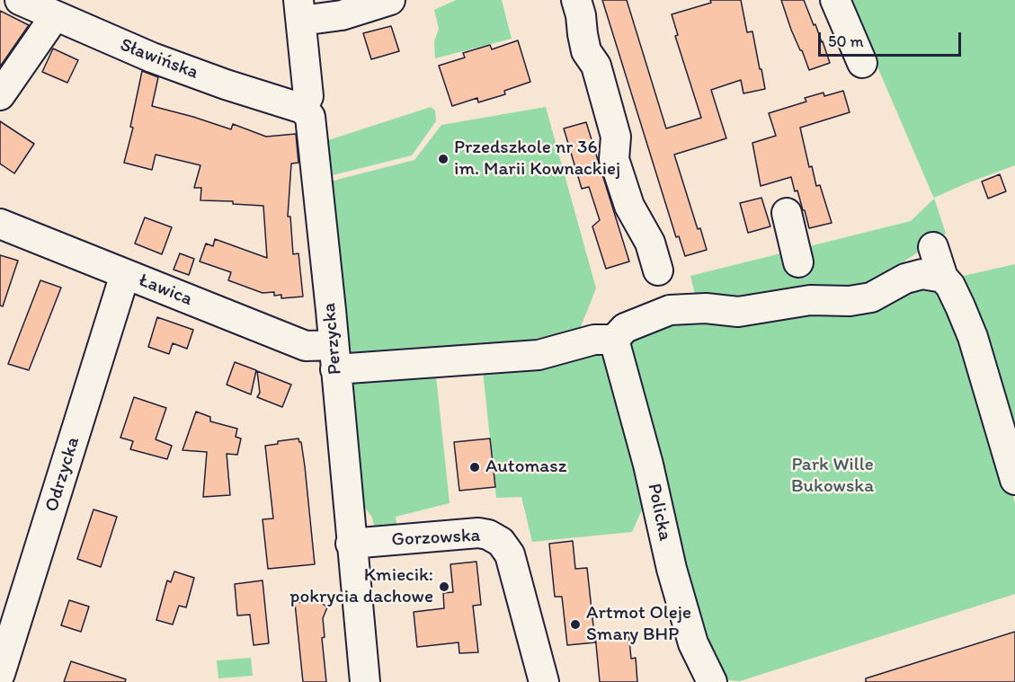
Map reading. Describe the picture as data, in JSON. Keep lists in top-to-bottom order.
{
  "streets": {
    "street": [
      "Sławińska",
      "Ławica",
      "Perzycka",
      "Odrzycka",
      "Policka",
      "Gorzowska"
    ]
  },
  "crossings": [
    ["Sławińska", "Perzycka"],
    ["Ławica", "Perzycka"],
    ["Ławica", "Odrzycka"],
    ["Ławica", "Policka"],
    ["Perzycka", "Gorzowska"]
  ],
  "parks": ["Park Wille Bukowska"],
  "places": [
    "Przedszkole nr 36 im. Marii Kownackiej",
    "Automasz",
    "Kmiecik: pokrycia dachowe",
    "Artmot Oleje Smary BHP"
  ],
  "scale_bar": "50 m"
}
